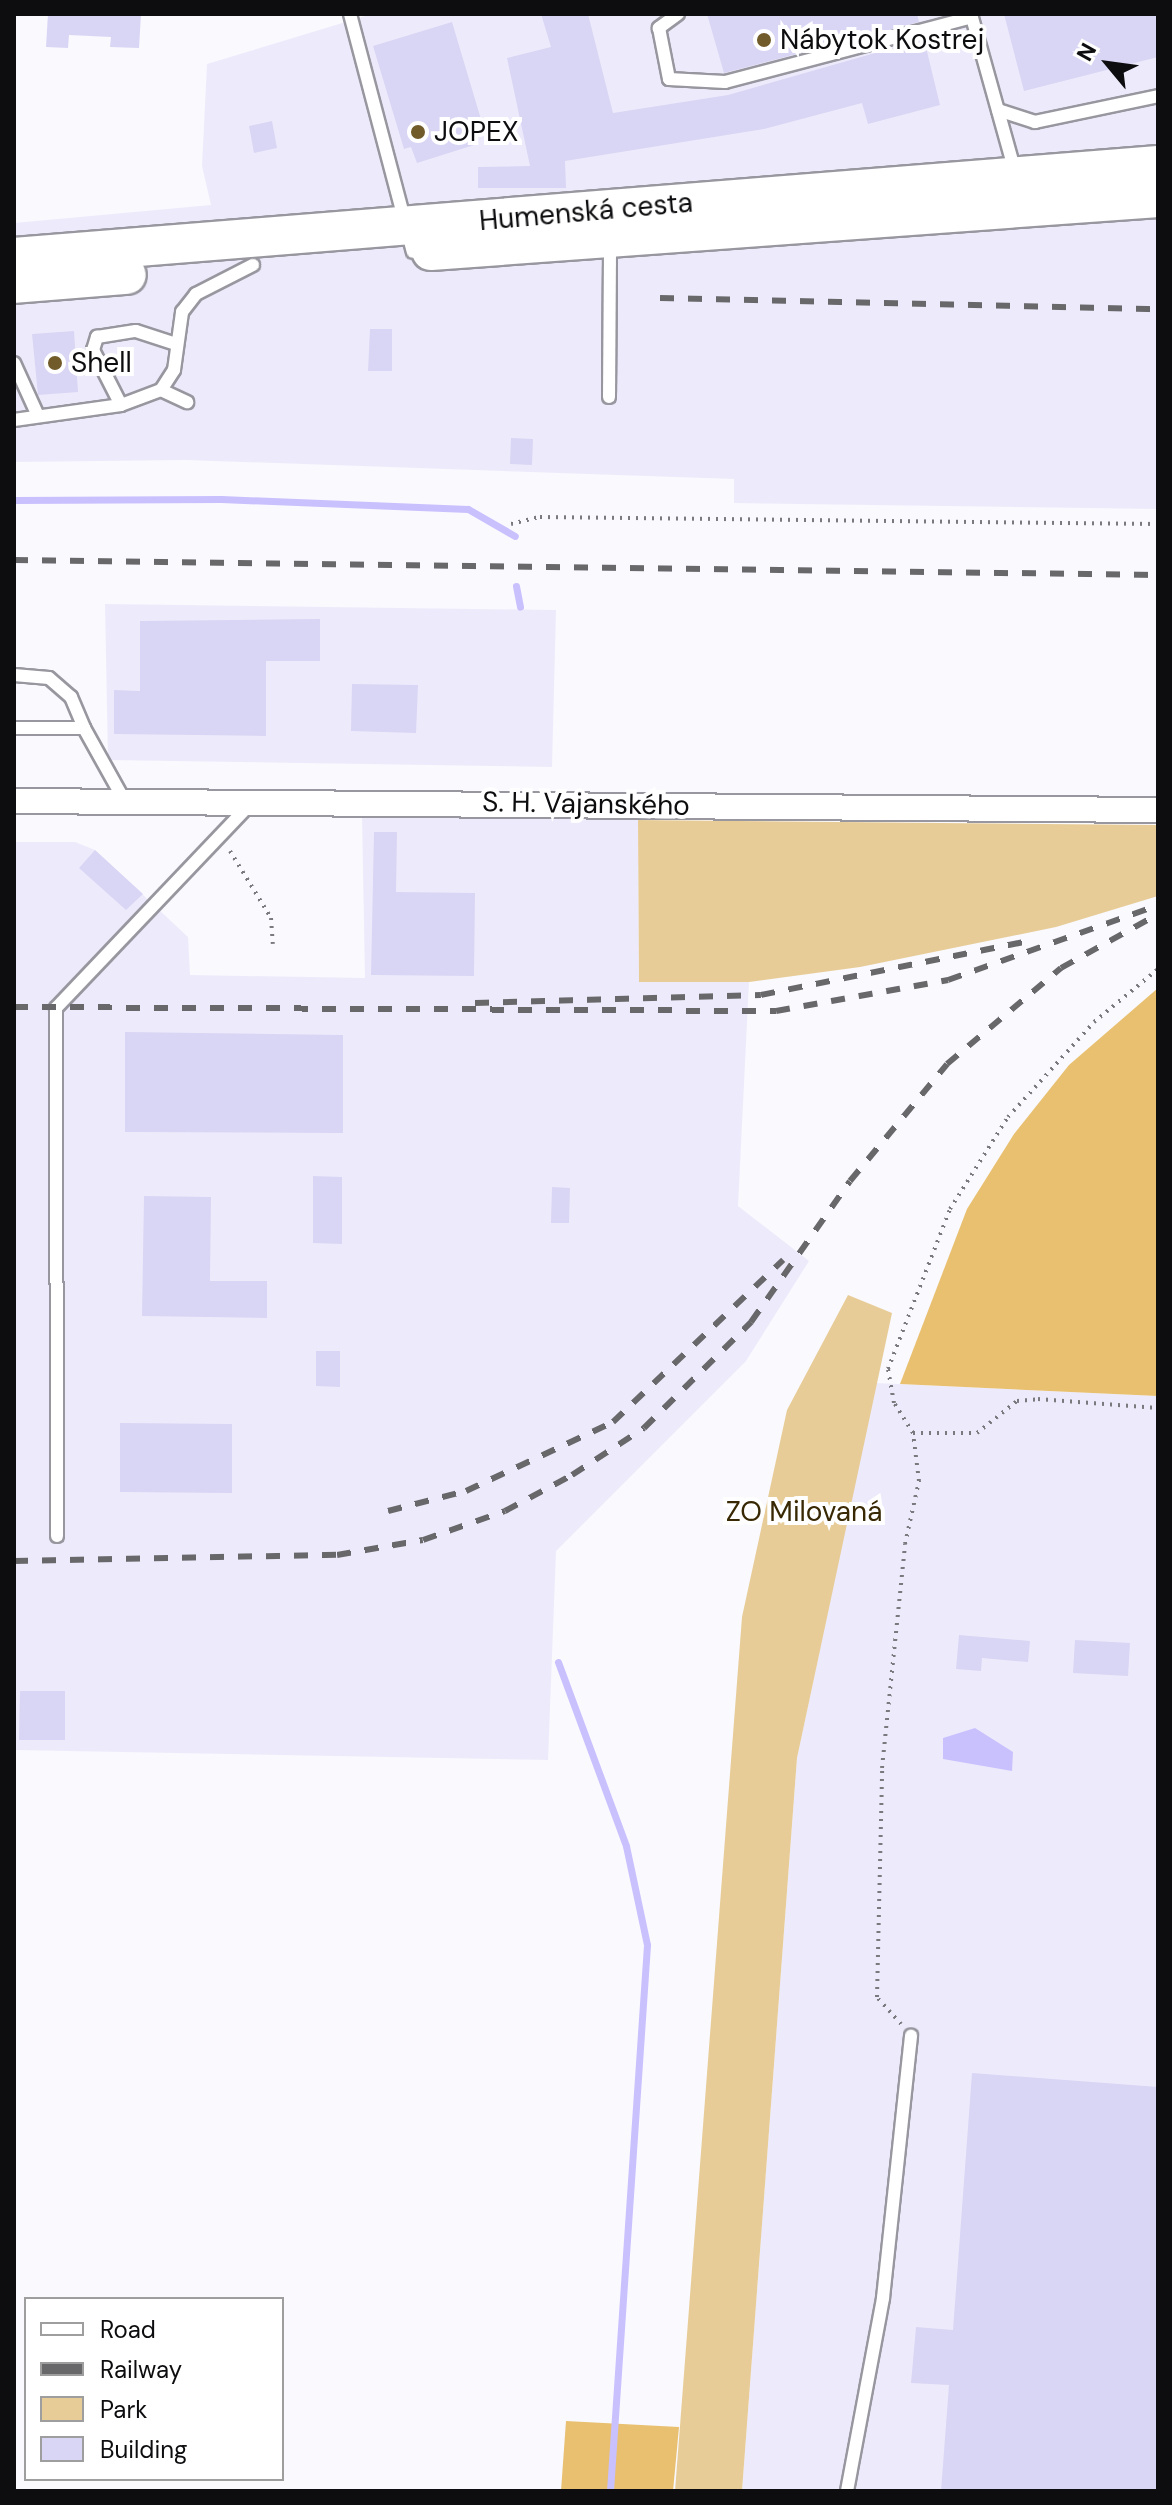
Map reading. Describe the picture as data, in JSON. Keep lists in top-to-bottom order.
{
  "streets": {
    "main road": ["Humenská cesta"],
    "street": ["S. H. Vajanského"]
  },
  "parks": ["ZO Milovaná"],
  "places": ["Nábytok Kostrej", "JOPEX", "Shell"],
  "legend": [
    "Road",
    "Railway",
    "Park",
    "Building"
  ],
  "north": "top left"
}
